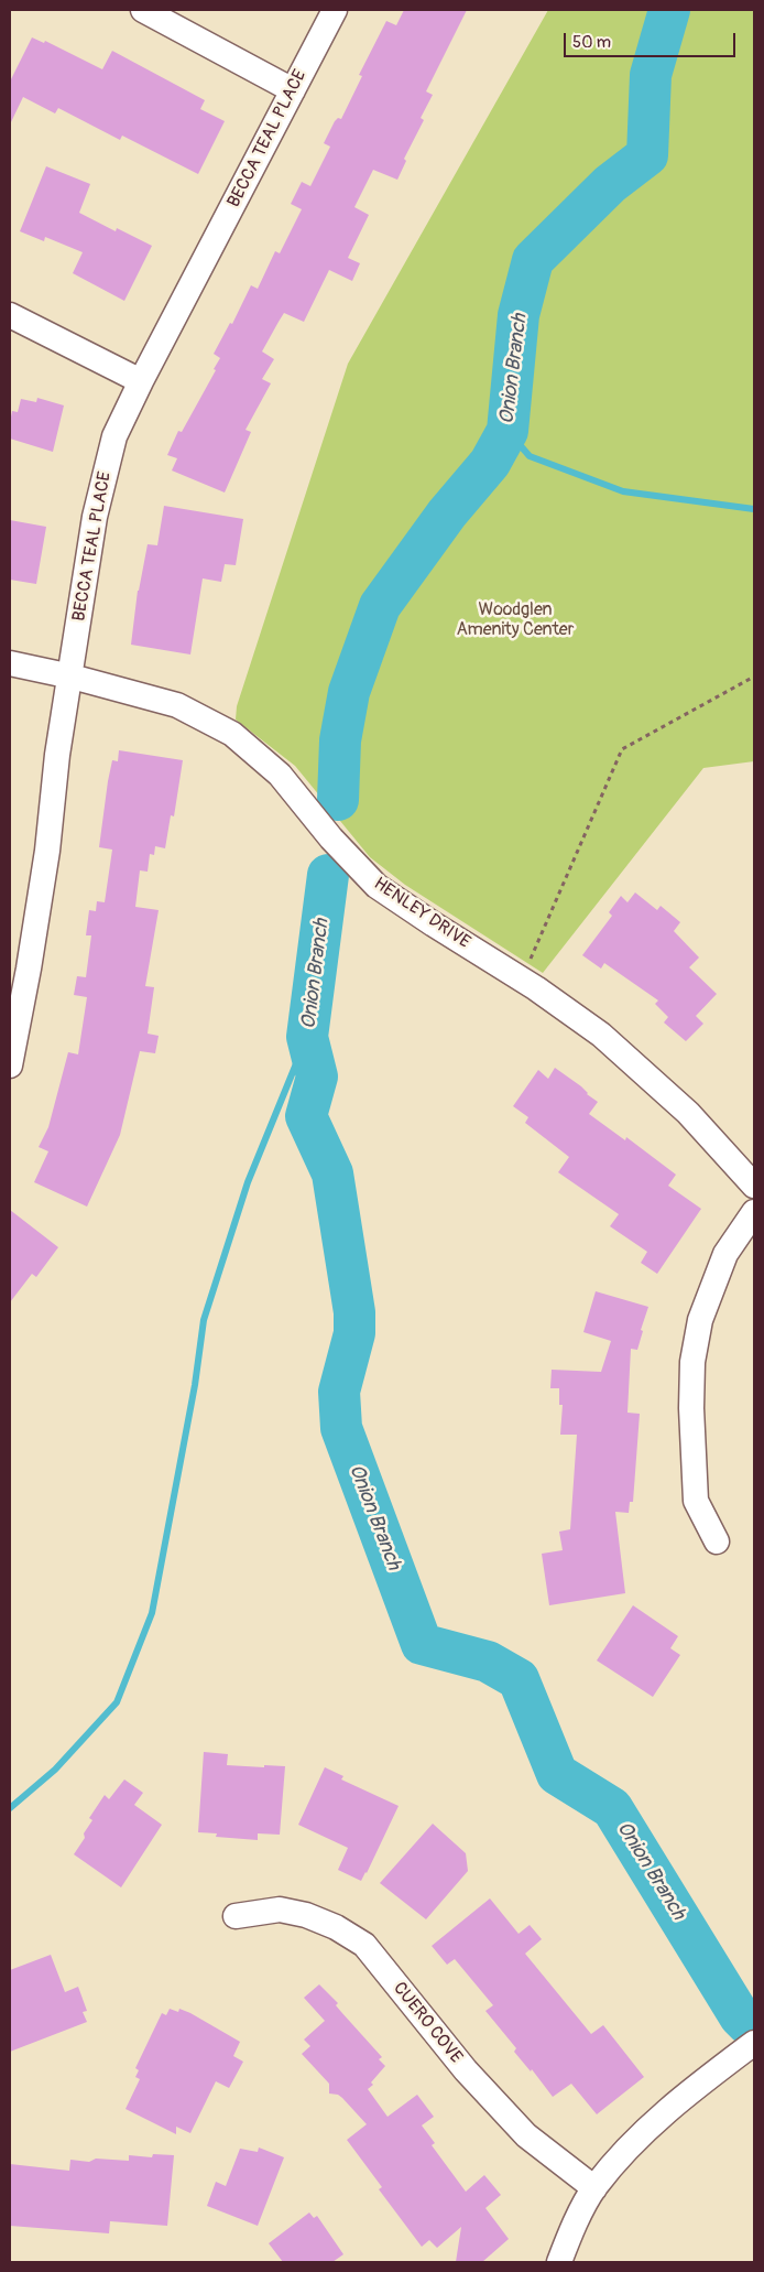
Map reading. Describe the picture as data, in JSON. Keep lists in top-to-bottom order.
{
  "streets": {
    "street": ["BECCA TEAL PLACE", "HENLEY DRIVE", "CUERO COVE"]
  },
  "crossings": [
    ["BECCA TEAL PLACE", "HENLEY DRIVE"]
  ],
  "water": ["Onion Branch"],
  "parks": ["Woodglen Amenity Center"],
  "scale_bar": "50 m"
}
